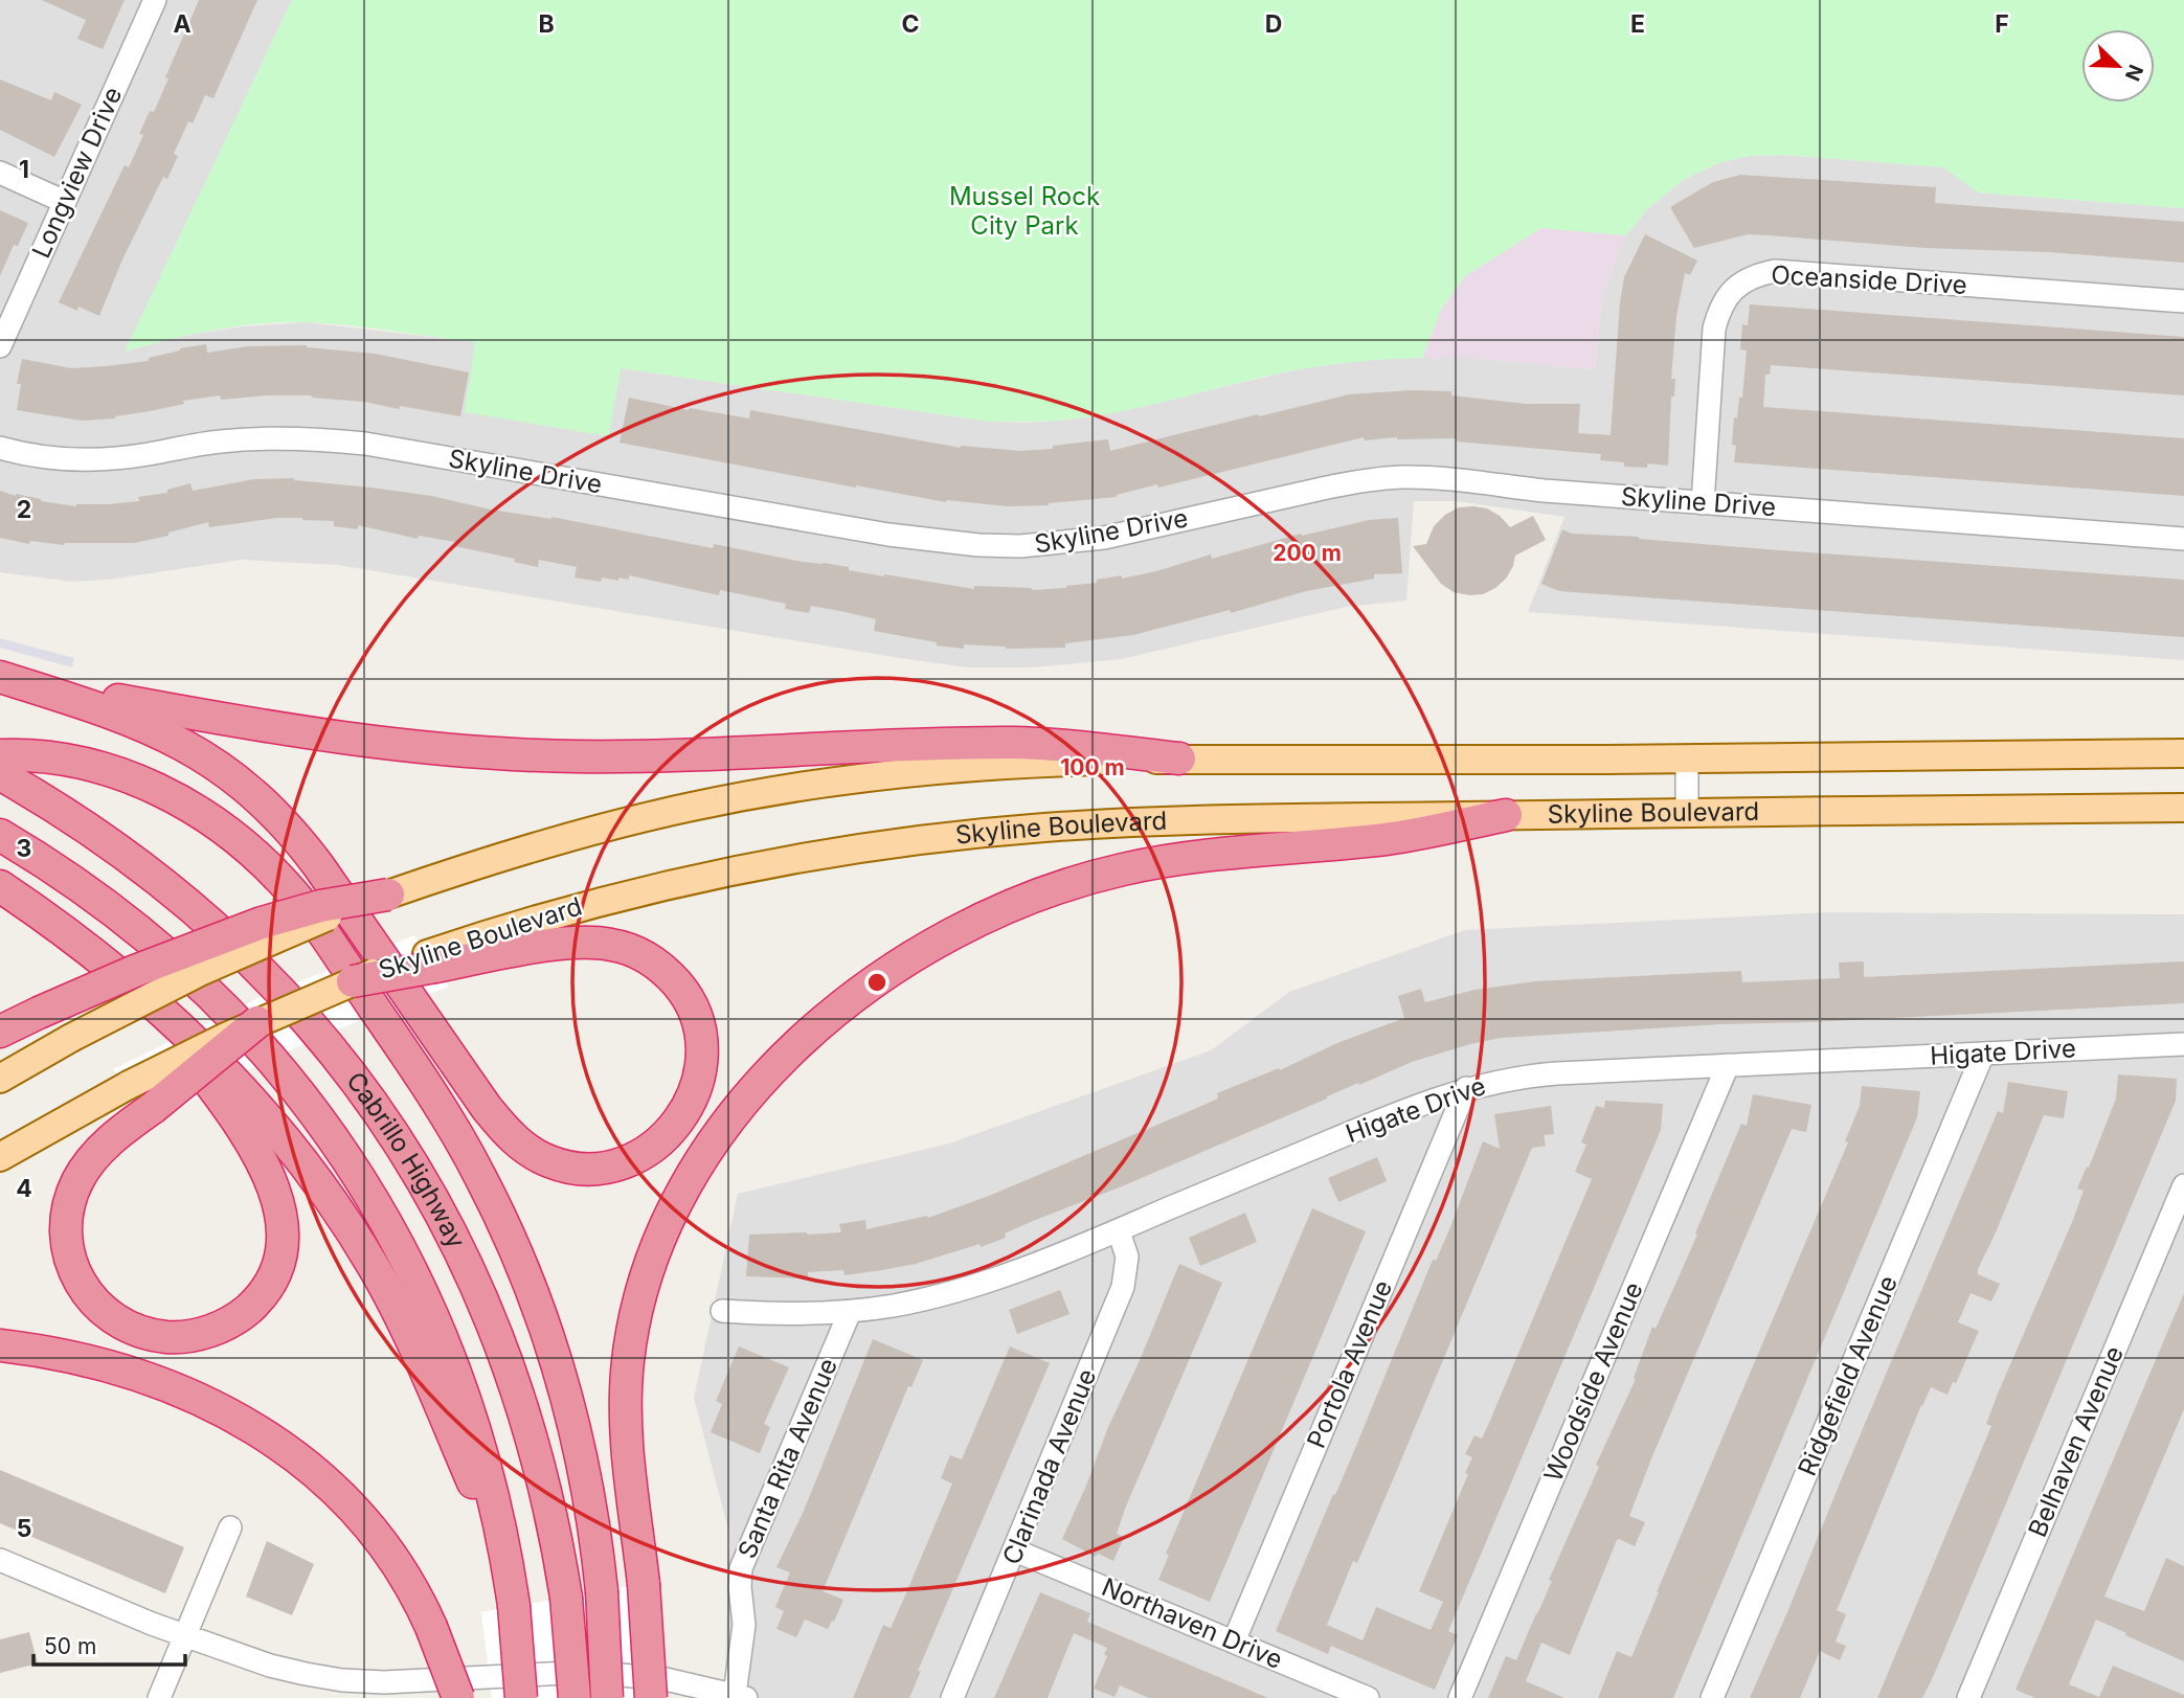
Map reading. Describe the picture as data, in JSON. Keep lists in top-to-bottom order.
{
  "streets": {
    "highway": ["Cabrillo Highway"],
    "main road": ["Skyline Boulevard"],
    "street": [
      "Longview Drive",
      "Oceanside Drive",
      "Skyline Drive",
      "Higate Drive",
      "Portola Avenue",
      "Ridgefield Avenue",
      "Woodside Avenue",
      "Belhaven Avenue",
      "Santa Rita Avenue",
      "Clarinada Avenue",
      "Northaven Drive"
    ]
  },
  "crossings": [
    ["Oceanside Drive", "Skyline Drive"],
    ["Higate Drive", "Portola Avenue"],
    ["Higate Drive", "Ridgefield Avenue"],
    ["Higate Drive", "Woodside Avenue"],
    ["Higate Drive", "Santa Rita Avenue"],
    ["Higate Drive", "Clarinada Avenue"],
    ["Portola Avenue", "Northaven Drive"],
    ["Clarinada Avenue", "Northaven Drive"]
  ],
  "parks": ["Mussel Rock City Park"],
  "scale_bar": "50 m",
  "north": "bottom right",
  "grid": {
    "columns": [
      "A",
      "B",
      "C",
      "D",
      "E",
      "F"
    ],
    "rows": [
      "1",
      "2",
      "3",
      "4",
      "5"
    ]
  },
  "rings": ["200 m", "100 m"]
}
